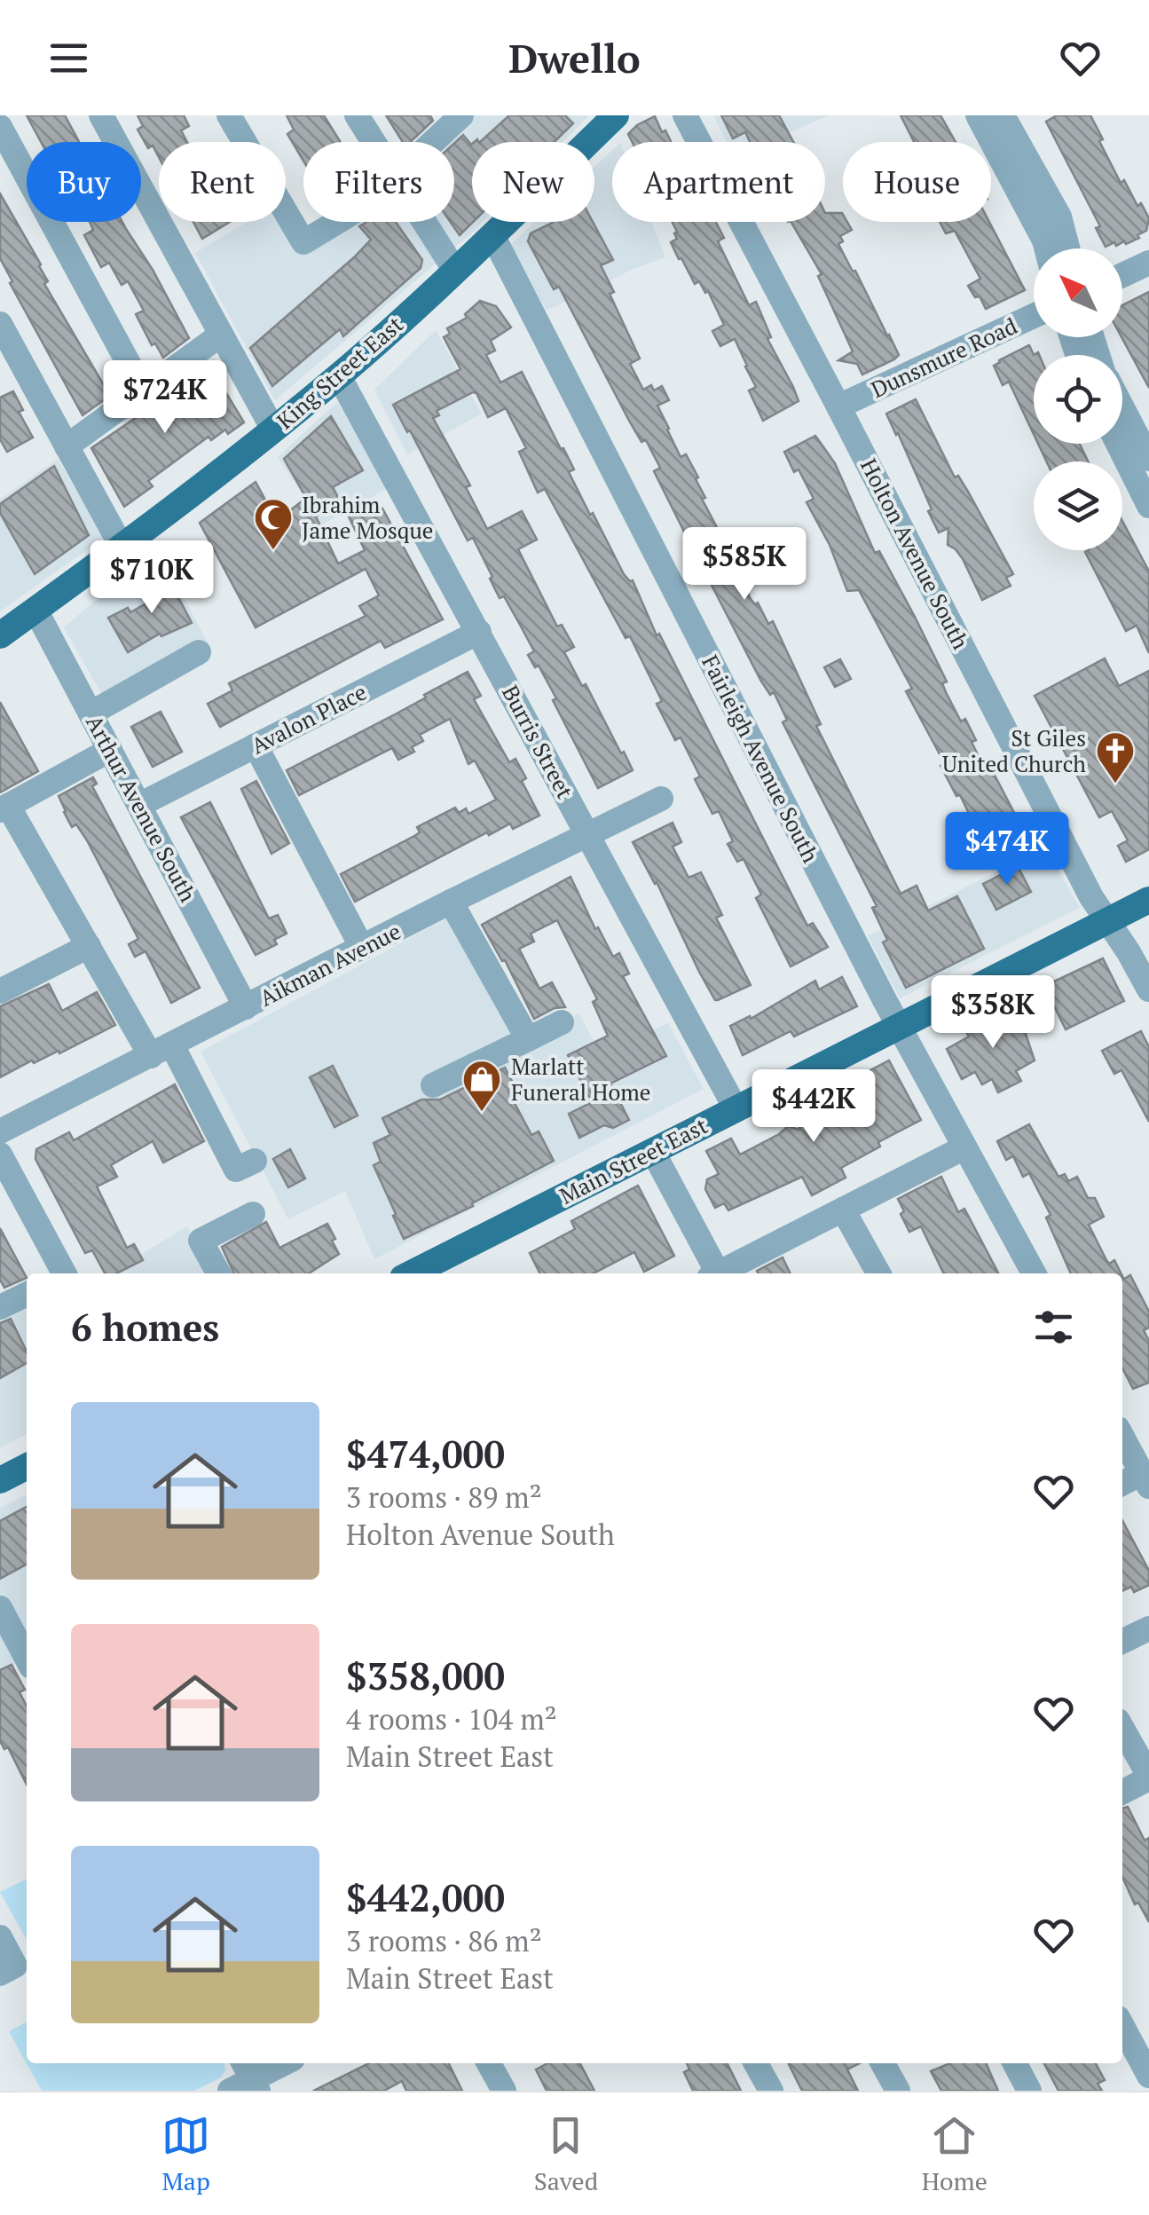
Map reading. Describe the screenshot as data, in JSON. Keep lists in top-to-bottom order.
{
  "streets": {
    "main road": ["King Street East", "Main Street East"],
    "street": [
      "Dunsmure Road",
      "Holton Avenue South",
      "Avalon Place",
      "Burris Street",
      "Fairleigh Avenue South",
      "Arthur Avenue South",
      "Aikman Avenue"
    ]
  },
  "crossings": [
    ["Dunsmure Road", "Holton Avenue South"],
    ["King Street East", "Burris Street"],
    ["King Street East", "Fairleigh Avenue South"],
    ["King Street East", "Arthur Avenue South"],
    ["Holton Avenue South", "Main Street East"],
    ["Avalon Place", "Burris Street"],
    ["Avalon Place", "Arthur Avenue South"],
    ["Burris Street", "Aikman Avenue"],
    ["Burris Street", "Main Street East"],
    ["Fairleigh Avenue South", "Main Street East"],
    ["Arthur Avenue South", "Aikman Avenue"]
  ],
  "places": {
    "mosque": ["Ibrahim Jame Mosque"],
    "church": ["St Giles United Church"],
    "shop": ["Marlatt Funeral Home"]
  },
  "north": "top left",
  "page": {
    "header": "Dwello",
    "chip": [
      "Buy",
      "Rent",
      "Filters",
      "New",
      "Apartment",
      "House"
    ],
    "price": [
      "$724K",
      "$585K",
      "$710K",
      "$474K",
      "$358K",
      "$442K"
    ],
    "heading": "6 homes",
    "list": [
      {
        "name": "$474,000",
        "note": "3 rooms · 89 m² · Holton Avenue South"
      },
      {
        "name": "$358,000",
        "note": "4 rooms · 104 m² · Main Street East"
      },
      {
        "name": "$442,000",
        "note": "3 rooms · 86 m² · Main Street East"
      }
    ],
    "tabs": ["Map", "Saved", "Home"]
  }
}
